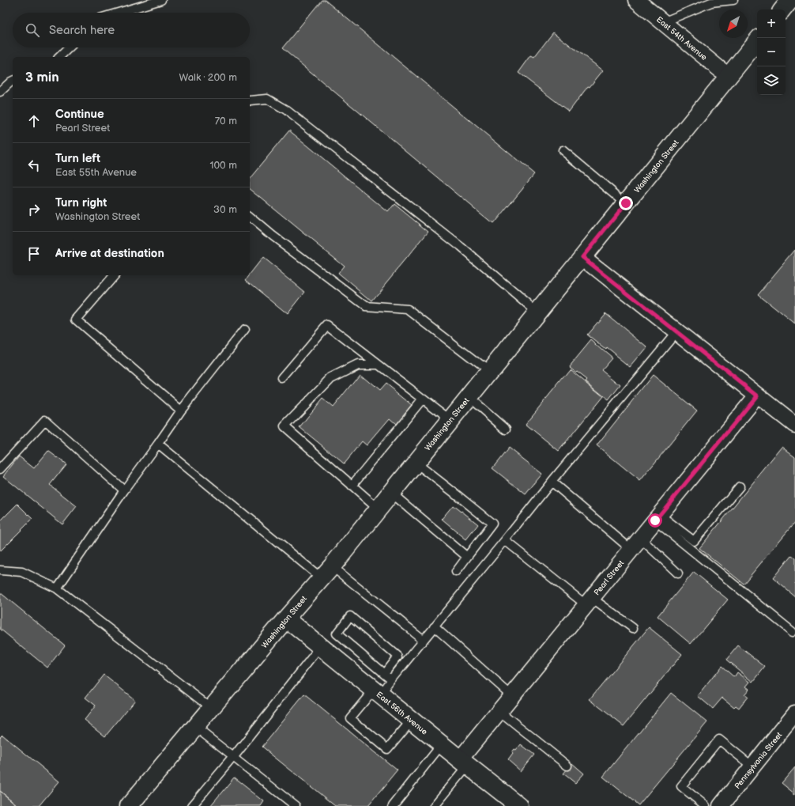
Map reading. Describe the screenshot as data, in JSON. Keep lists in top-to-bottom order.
{
  "streets": {
    "main road": ["Washington Street", "East 56th Avenue"],
    "street": ["East 54th Avenue", "Pearl Street", "Pennsylvania Street"]
  },
  "crossings": [
    ["East 54th Avenue", "Washington Street"],
    ["Washington Street", "East 56th Avenue"],
    ["Pearl Street", "East 56th Avenue"]
  ],
  "north": "bottom left",
  "page": {
    "map_buttons": ["+", "−"],
    "search": "Search here",
    "heading": ["3 min", "Walk · 200 m"],
    "list": [
      ["Continue", "Pearl Street", "70 m"],
      ["Turn left", "East 55th Avenue", "100 m"],
      ["Turn right", "Washington Street", "30 m"],
      "Arrive at destination"
    ]
  }
}
